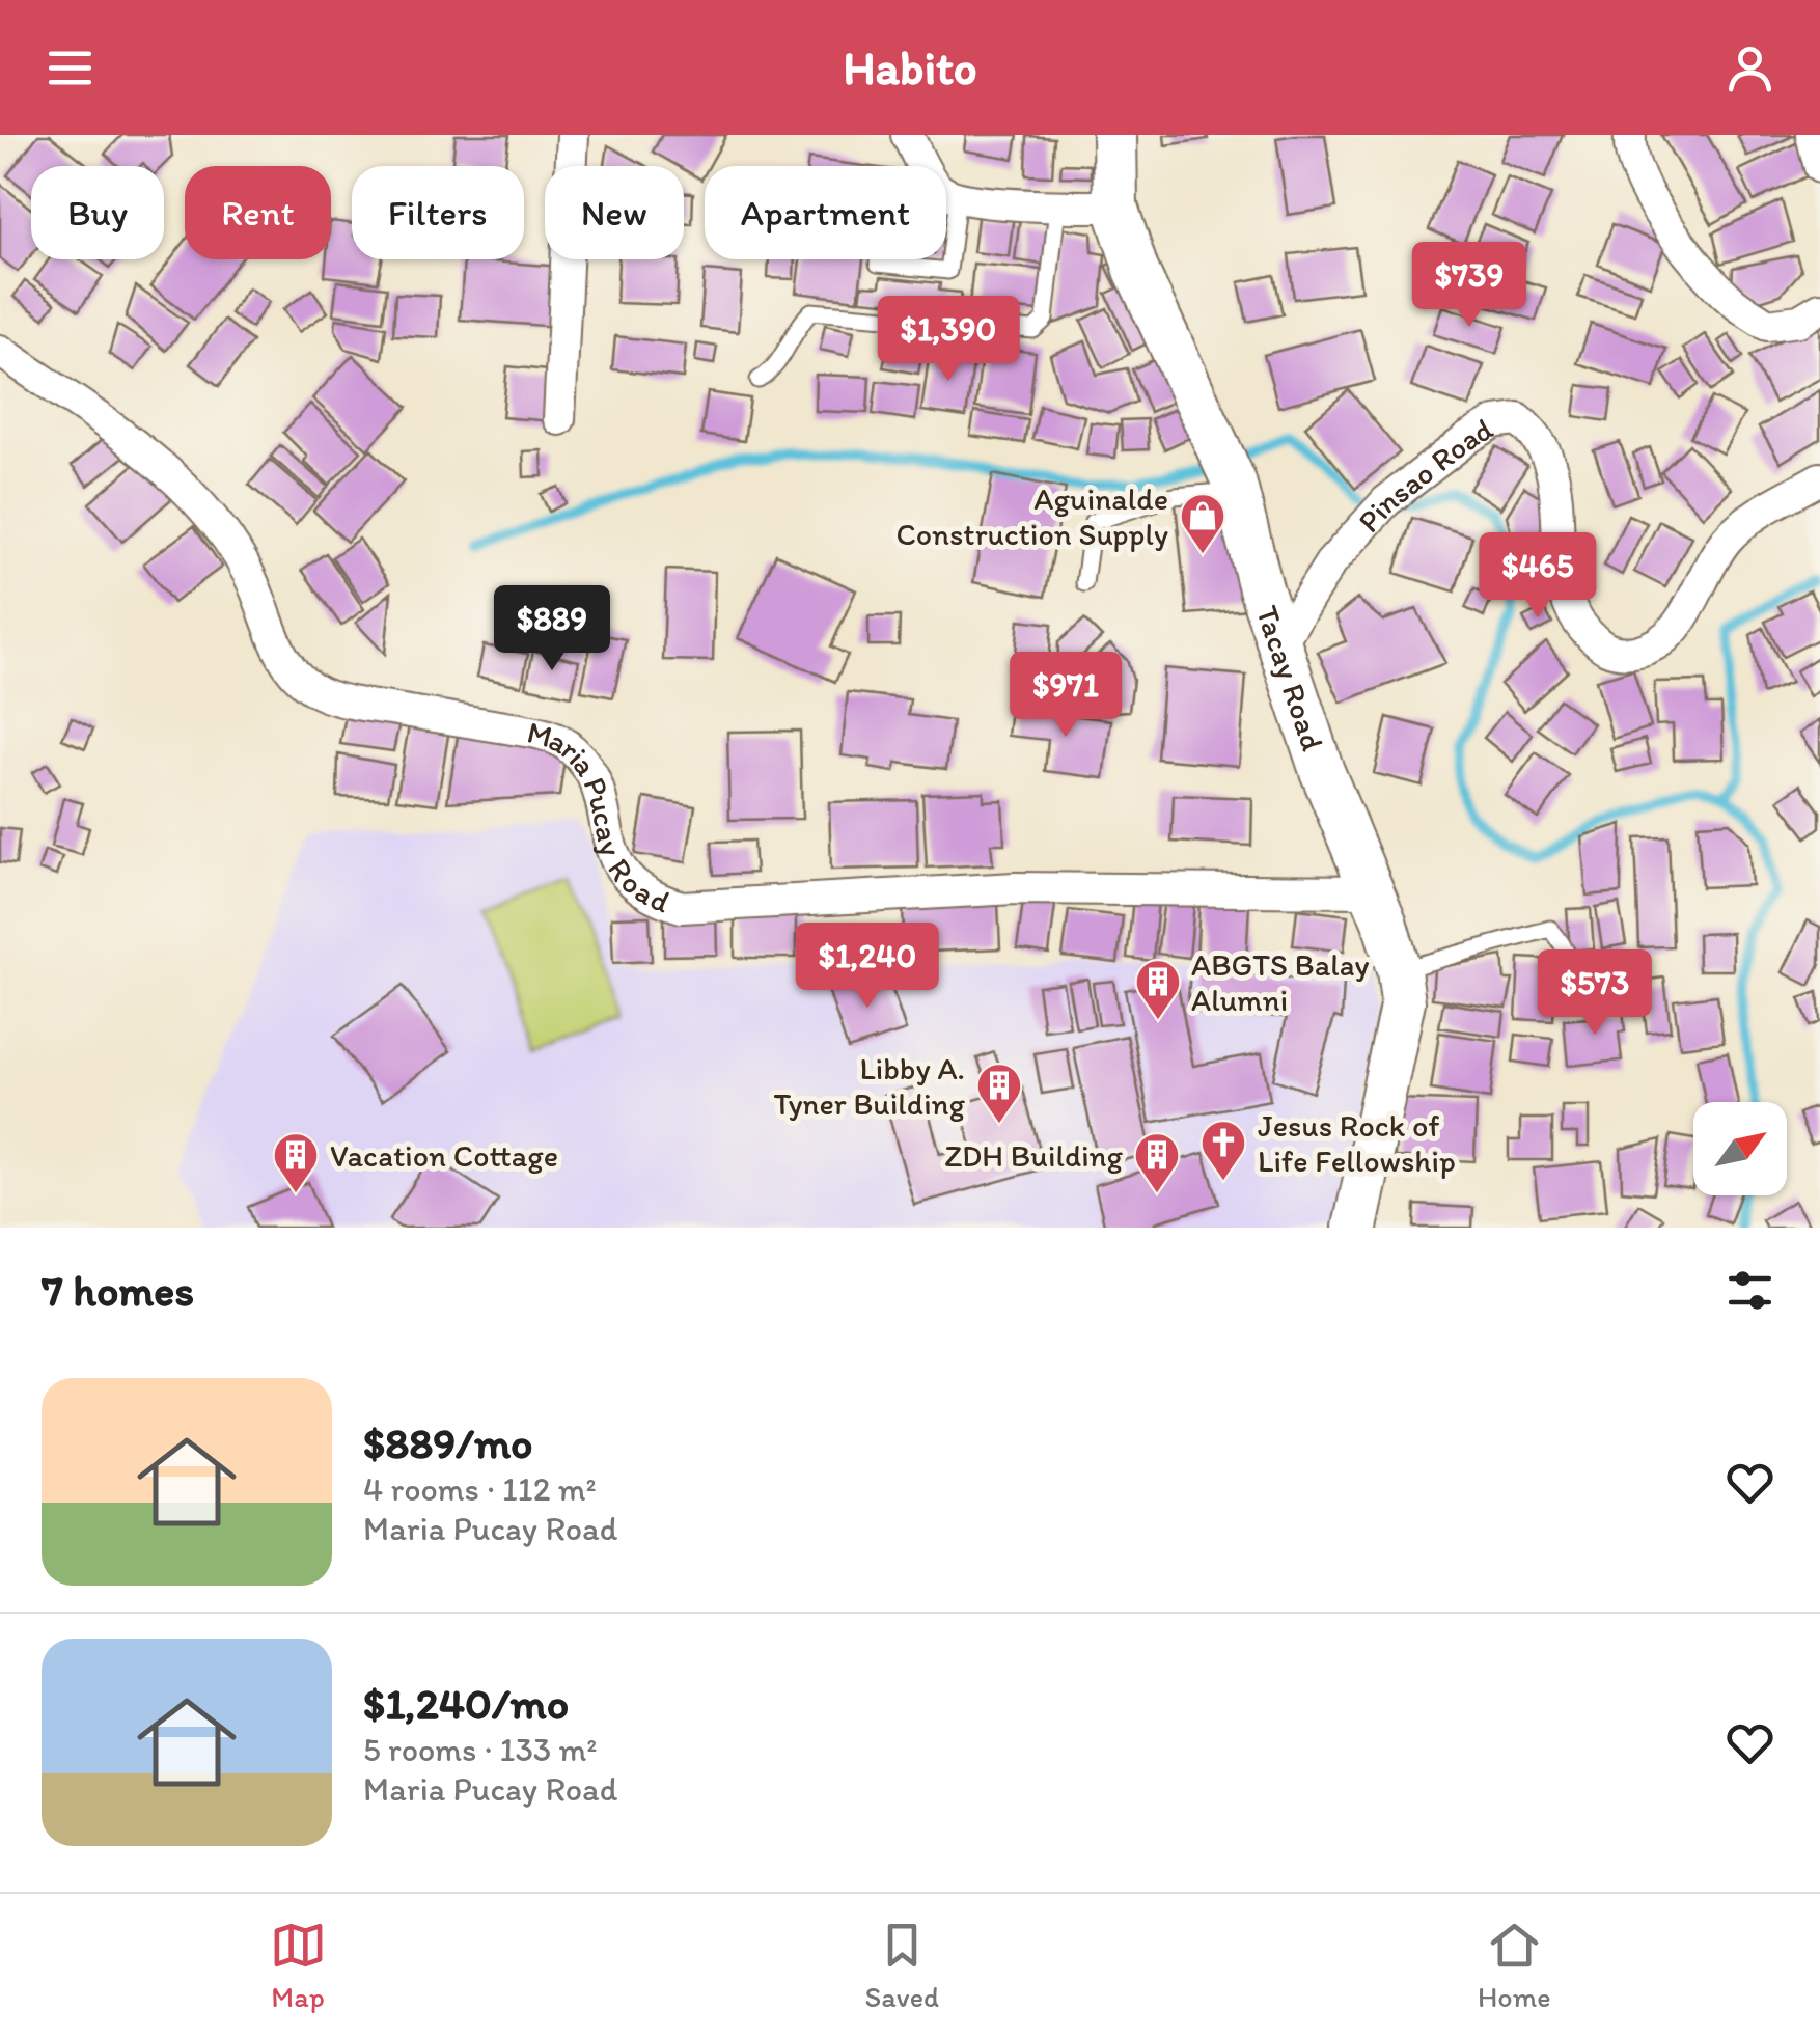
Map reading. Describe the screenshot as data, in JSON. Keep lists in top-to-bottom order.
{
  "streets": {
    "main road": ["Tacay Road"],
    "street": ["Pinsao Road", "Maria Pucay Road"]
  },
  "crossings": [
    ["Pinsao Road", "Tacay Road"],
    ["Tacay Road", "Maria Pucay Road"]
  ],
  "places": {
    "shop": ["Aguinalde Construction Supply"],
    "building": [
      "ABGTS Balay Alumni",
      "Libby A. Tyner Building",
      "Vacation Cottage",
      "ZDH Building"
    ],
    "church": ["Jesus Rock of Life Fellowship"]
  },
  "north": "top right",
  "page": {
    "header": "Habito",
    "chip": [
      "Buy",
      "Rent",
      "Filters",
      "New",
      "Apartment"
    ],
    "price": [
      "$739",
      "$1,390",
      "$465",
      "$889",
      "$971",
      "$1,240",
      "$573"
    ],
    "heading": "7 homes",
    "list": [
      {
        "name": "$889/mo",
        "note": "4 rooms · 112 m² · Maria Pucay Road"
      },
      {
        "name": "$1,240/mo",
        "note": "5 rooms · 133 m² · Maria Pucay Road"
      }
    ],
    "tabs": ["Map", "Saved", "Home"]
  }
}
